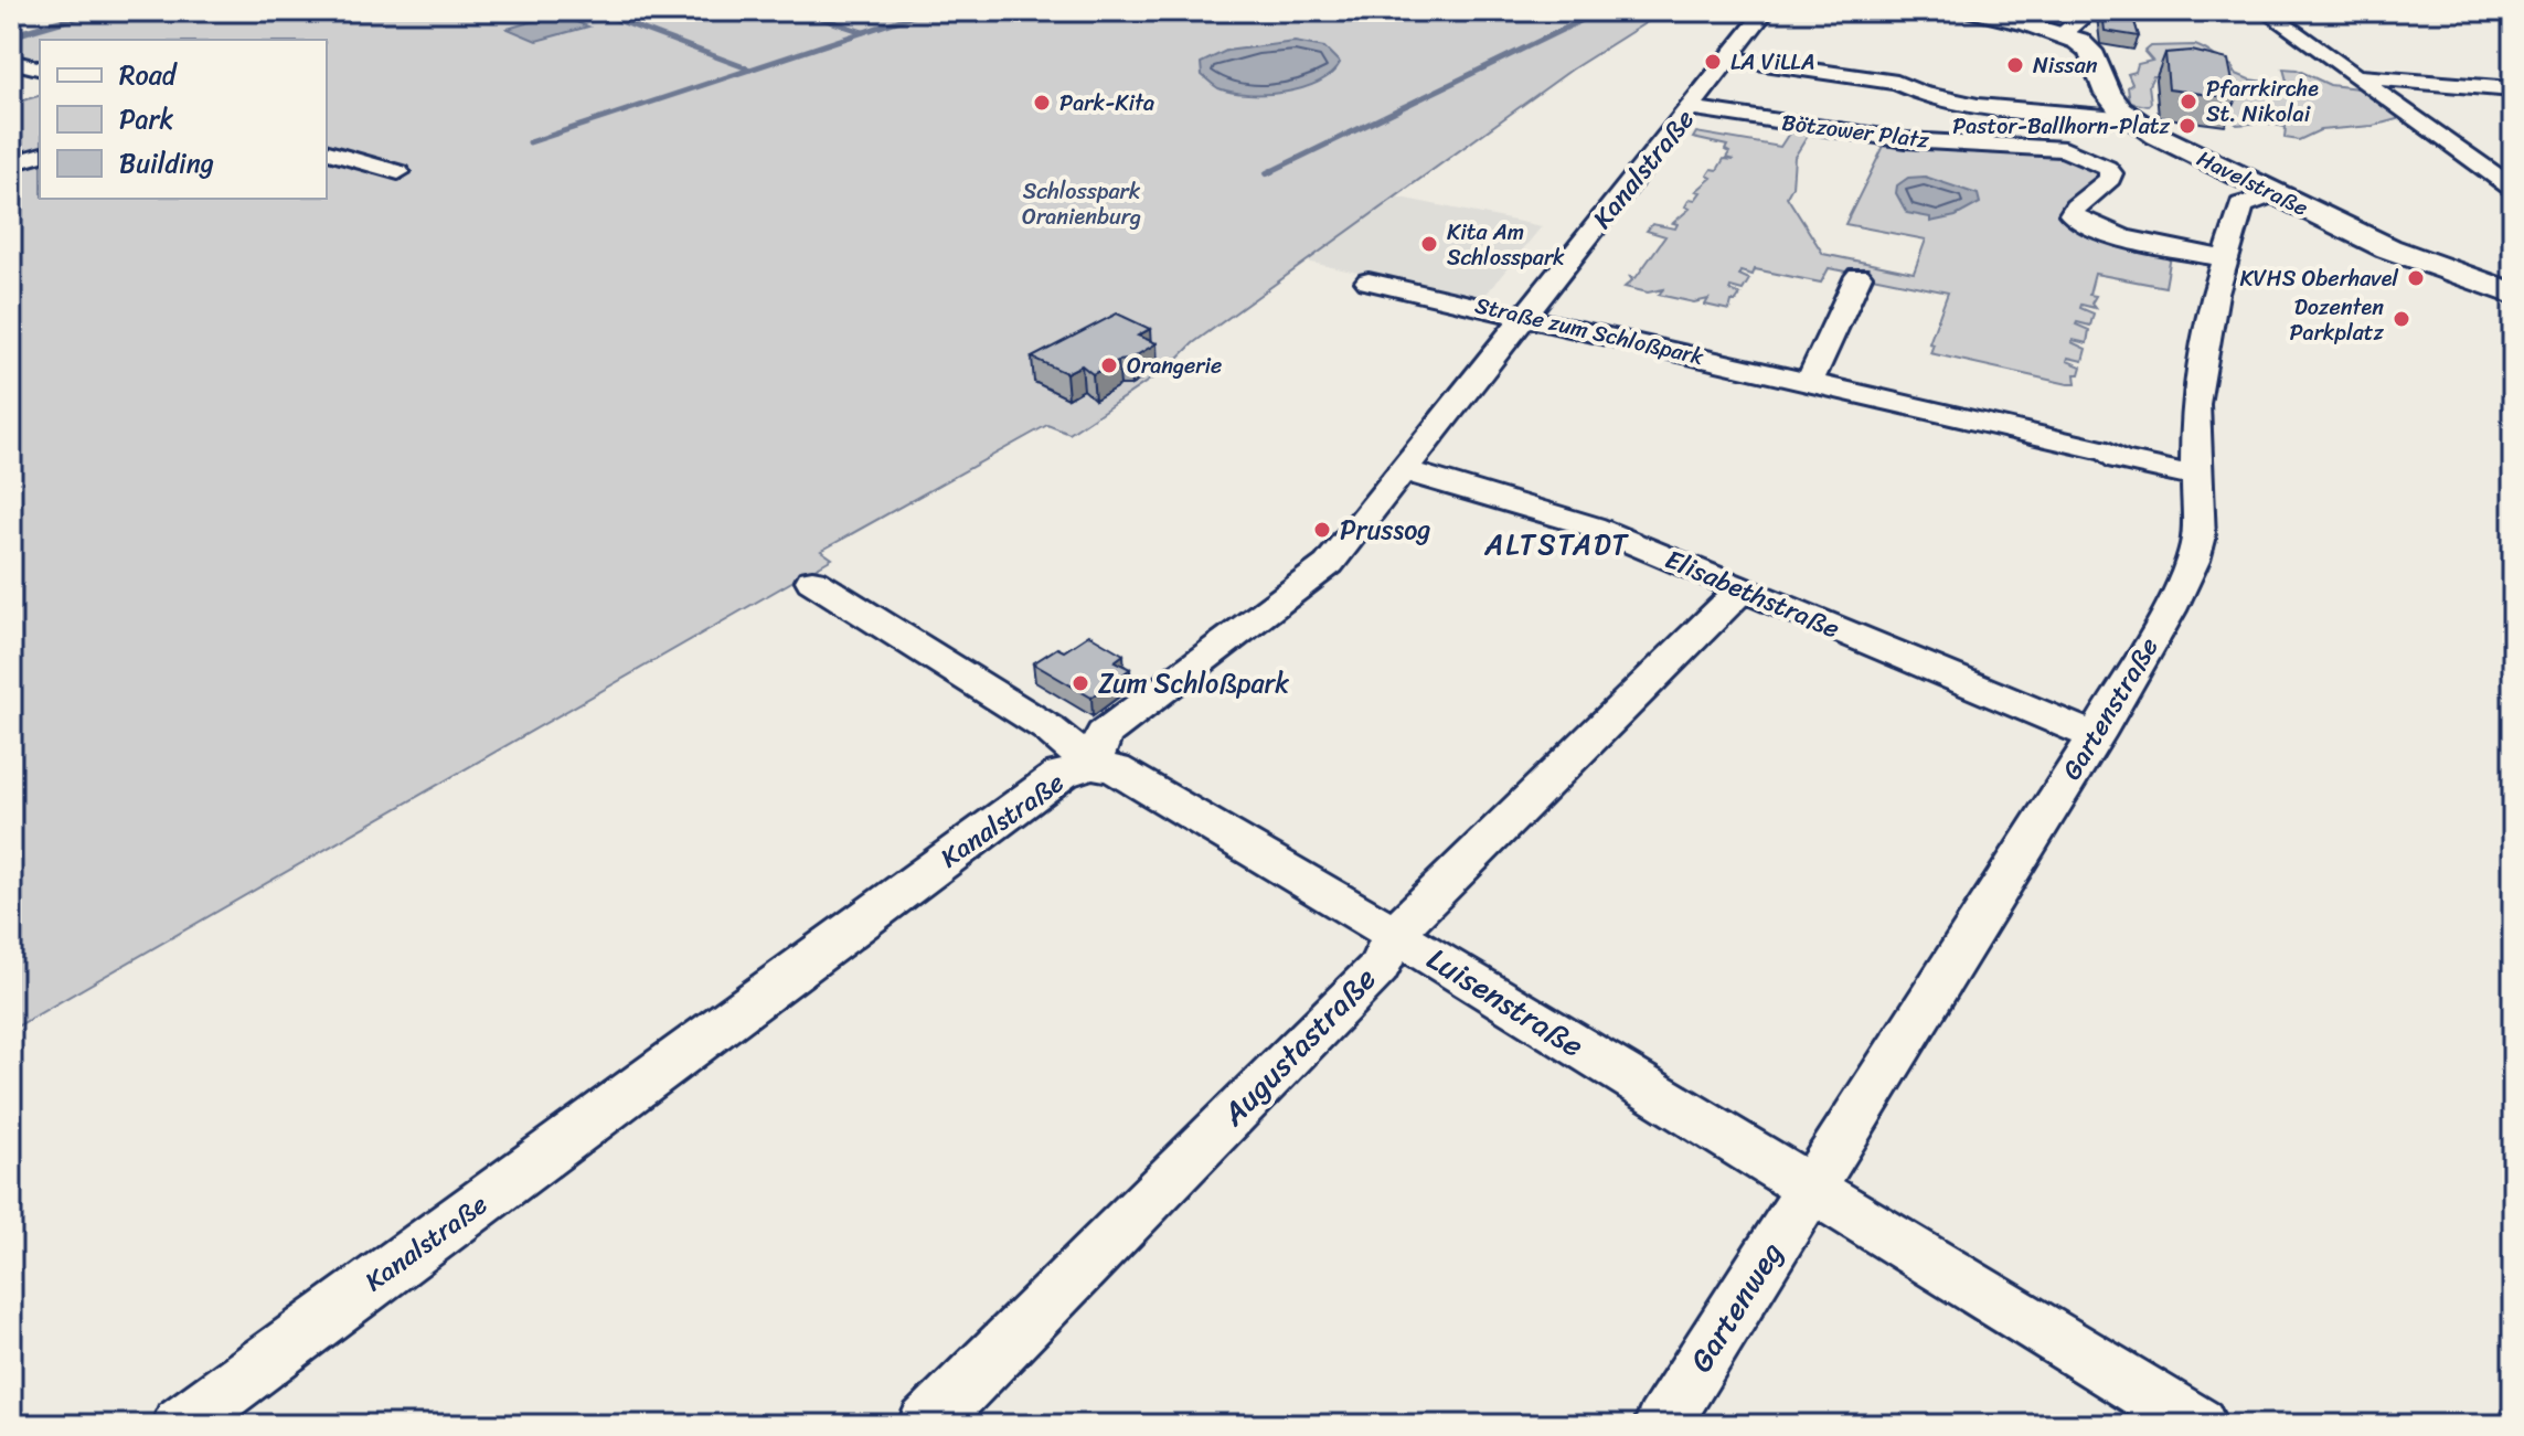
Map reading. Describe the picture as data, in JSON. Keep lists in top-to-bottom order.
{
  "streets": {
    "main road": ["Havelstraße"],
    "street": [
      "Bötzower Platz",
      "Kanalstraße",
      "Straße zum Schloßpark",
      "Elisabethstraße",
      "Gartenstraße",
      "Luisenstraße",
      "Augustastraße",
      "Gartenweg"
    ]
  },
  "crossings": [
    ["Bötzower Platz", "Kanalstraße"],
    ["Bötzower Platz", "Havelstraße"],
    ["Bötzower Platz", "Gartenstraße"],
    ["Kanalstraße", "Straße zum Schloßpark"],
    ["Kanalstraße", "Elisabethstraße"],
    ["Kanalstraße", "Luisenstraße"],
    ["Havelstraße", "Gartenstraße"],
    ["Straße zum Schloßpark", "Gartenstraße"],
    ["Elisabethstraße", "Gartenstraße"],
    ["Elisabethstraße", "Augustastraße"],
    ["Gartenstraße", "Luisenstraße"],
    ["Gartenstraße", "Gartenweg"],
    ["Luisenstraße", "Augustastraße"],
    ["Luisenstraße", "Gartenweg"]
  ],
  "districts": ["ALTSTADT"],
  "parks": ["Schlosspark Oranienburg"],
  "places": [
    "LA ViLLA",
    "Nissan",
    "Pfarrkirche St. Nikolai",
    "Park-Kita",
    "Pastor-Ballhorn-Platz",
    "Kita Am Schlosspark",
    "KVHS Oberhavel",
    "Dozenten Parkplatz",
    "Orangerie",
    "Prussog",
    "Zum Schloßpark"
  ],
  "legend": ["Road", "Park", "Building"]
}
